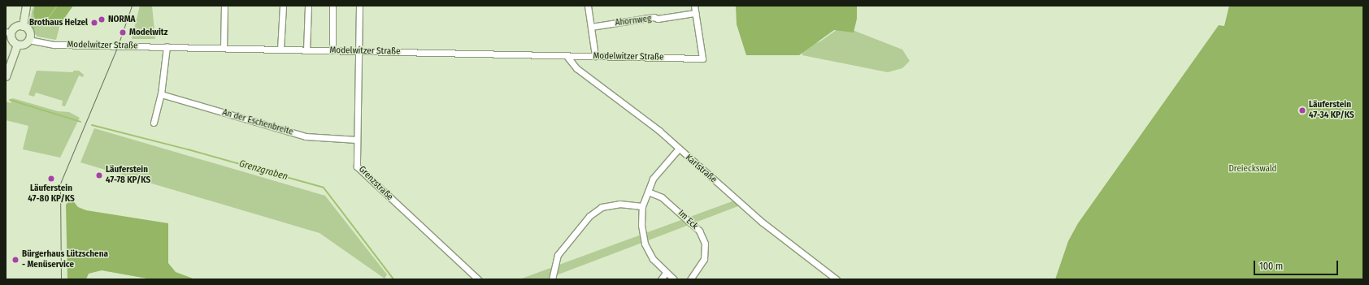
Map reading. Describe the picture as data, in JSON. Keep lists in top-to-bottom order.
{
  "streets": {
    "street": [
      "Ahornweg",
      "Modelwitzer Straße",
      "An der Eschenbreite",
      "Karlstraße",
      "Grenzstraße",
      "Im Eck"
    ]
  },
  "crossings": [
    ["Ahornweg", "Modelwitzer Straße"],
    ["Modelwitzer Straße", "Karlstraße"],
    ["Modelwitzer Straße", "Grenzstraße"],
    ["An der Eschenbreite", "Grenzstraße"]
  ],
  "water": ["Grenzgraben"],
  "parks": ["Dreieckswald"],
  "places": [
    "NORMA",
    "Brothaus Helzel",
    "Modelwitz",
    "Läuferstein 47-34 KP/KS",
    "Läuferstein 47-78 KP/KS",
    "Läuferstein 47-80 KP/KS",
    "Bürgerhaus Lützschena - Menüservice"
  ],
  "scale_bar": "100 m"
}
